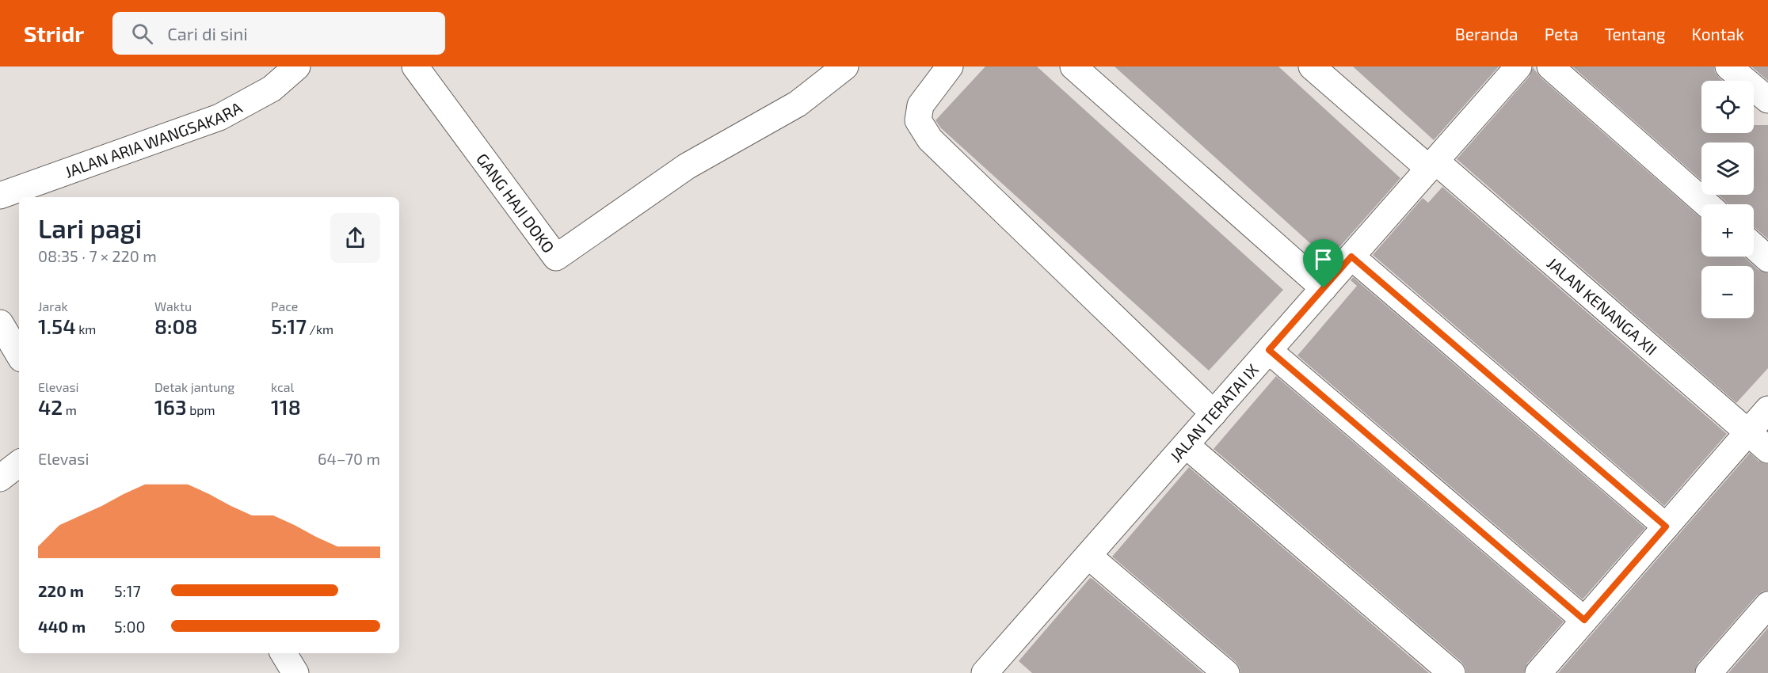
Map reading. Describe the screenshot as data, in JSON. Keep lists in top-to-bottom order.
{
  "streets": {
    "street": [
      "JALAN ARIA WANGSAKARA",
      "GANG HAJI DOKO",
      "JALAN KENANGA XII",
      "JALAN TERATAI IX"
    ]
  },
  "crossings": [
    ["JALAN KENANGA XII", "JALAN TERATAI IX"]
  ],
  "page": {
    "header": "Stridr",
    "search": "Cari di sini",
    "nav": [
      "Beranda",
      "Peta",
      "Tentang",
      "Kontak"
    ],
    "map_buttons": ["+", "−"],
    "heading": ["Lari pagi", "08:35 · 7 × 220 m"],
    "stats": [
      ["Jarak", "1.54 km"],
      ["Waktu", "8:08"],
      ["Pace", "5:17 /km"],
      ["Elevasi", "42 m"],
      ["Detak jantung", "163 bpm"],
      ["kcal", "118"]
    ],
    "chart": ["Elevasi", "64–70 m"],
    "list": [
      {
        "name": "220 m",
        "note": "5:17"
      },
      {
        "name": "440 m",
        "note": "5:00"
      }
    ]
  }
}
